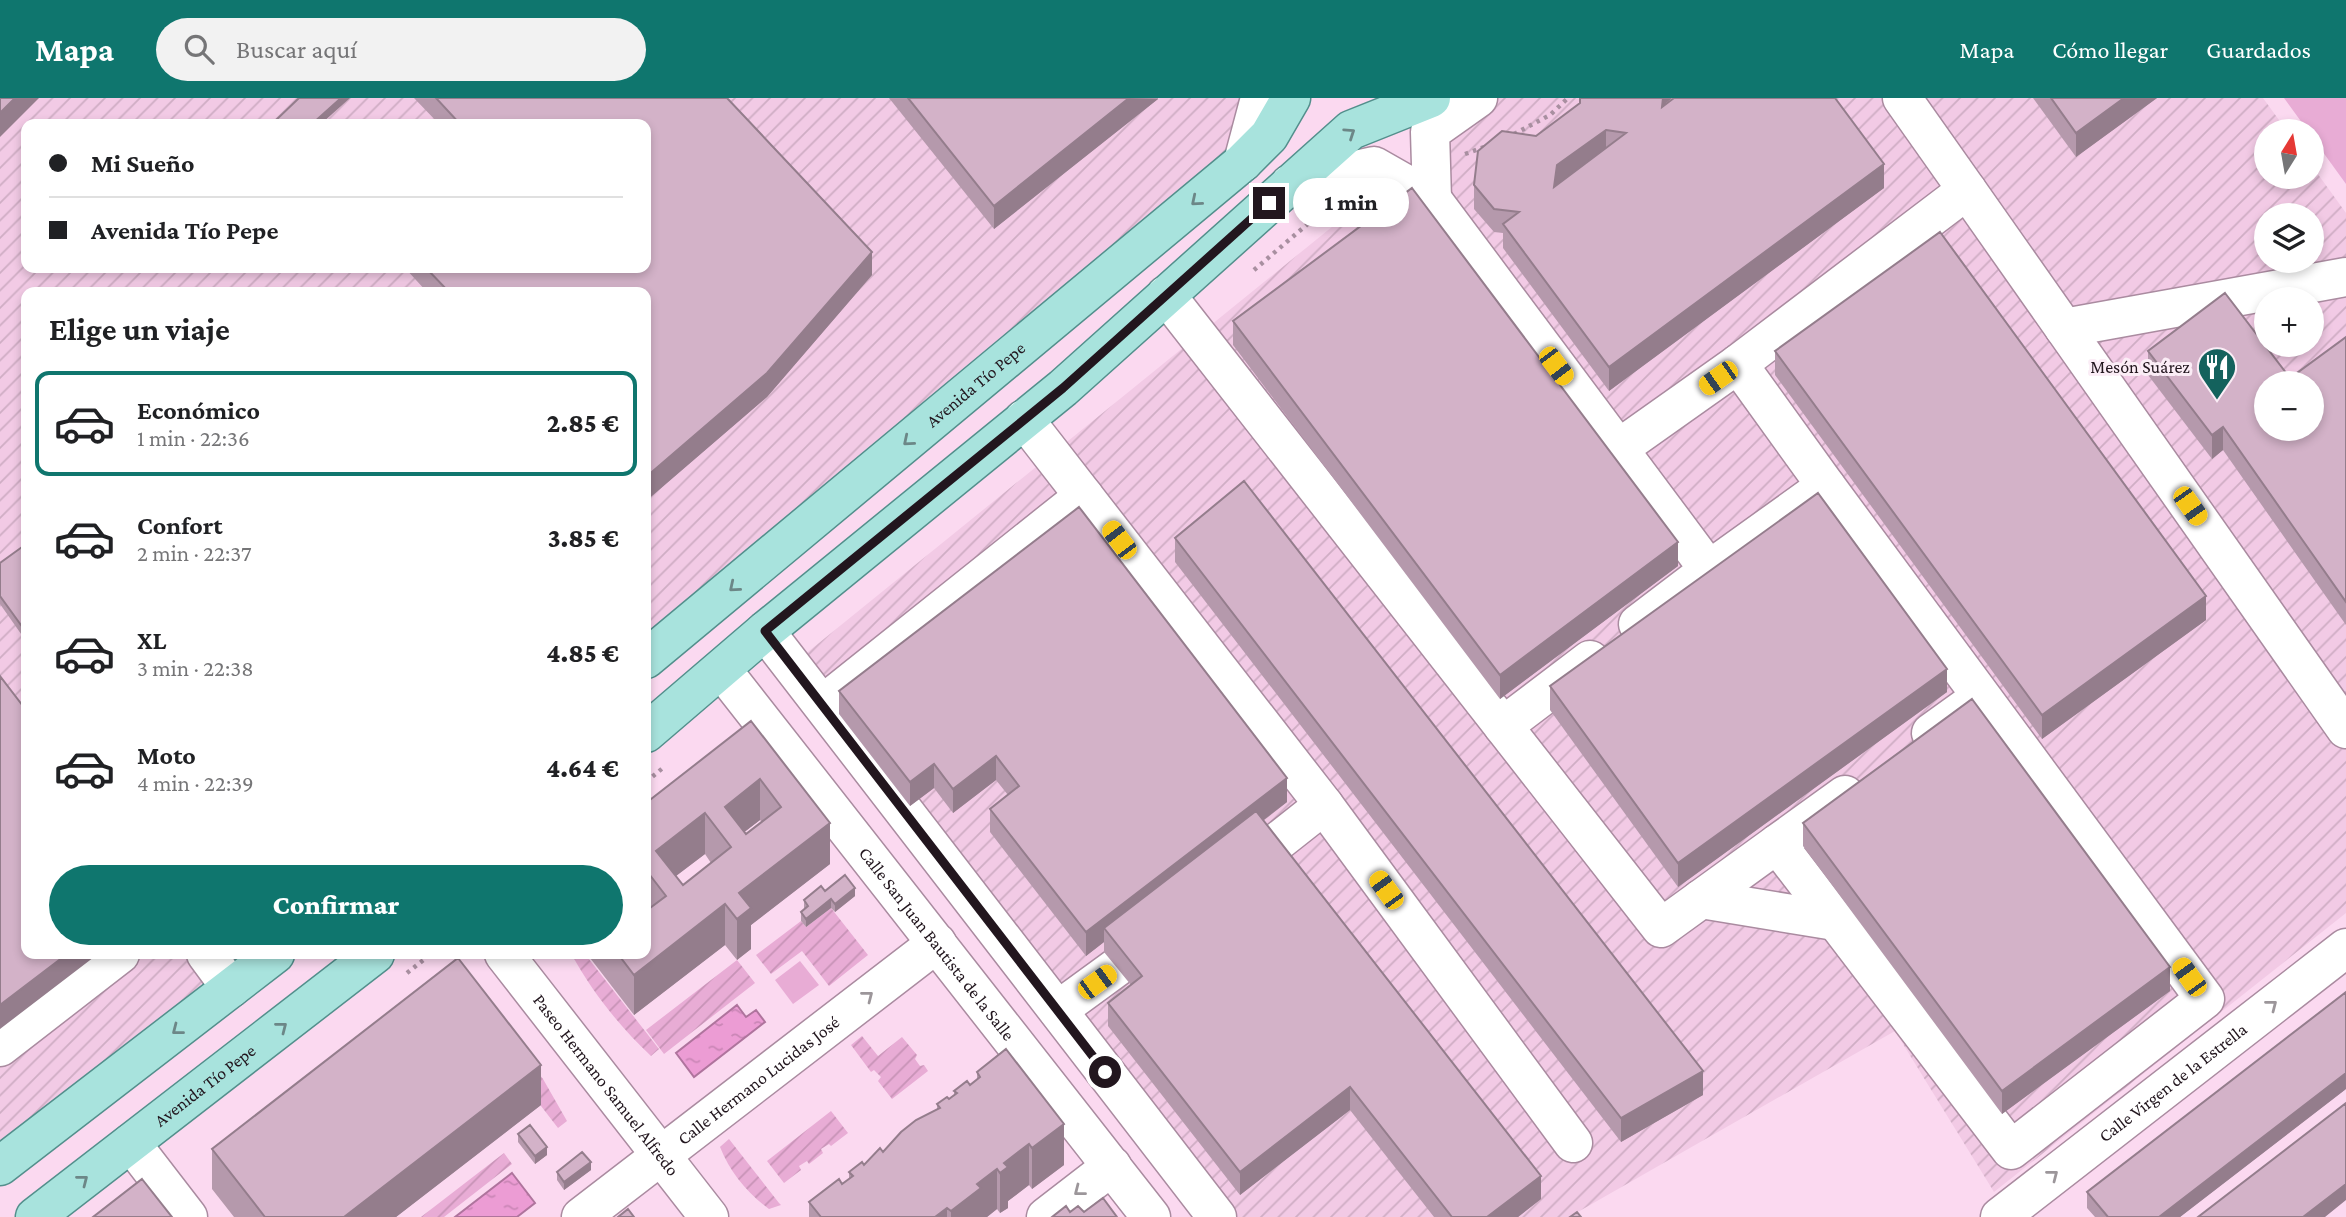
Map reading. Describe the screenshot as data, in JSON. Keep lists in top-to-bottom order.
{
  "streets": {
    "main road": ["Avenida Tío Pepe"],
    "street": [
      "Calle San Juan Bautista de la Salle",
      "Calle Hermano Lucidas José",
      "Calle Virgen de la Estrella",
      "Paseo Hermano Samuel Alfredo"
    ]
  },
  "crossings": [
    ["Calle San Juan Bautista de la Salle", "Calle Hermano Lucidas José"],
    ["Calle Hermano Lucidas José", "Paseo Hermano Samuel Alfredo"]
  ],
  "one_way": ["Calle Hermano Lucidas José", "Calle Virgen de la Estrella"],
  "places": {
    "restaurant": ["Mesón Suárez"]
  },
  "north": "top",
  "page": {
    "header": "Mapa",
    "search": "Buscar aquí",
    "nav": ["Mapa", "Cómo llegar", "Guardados"],
    "map_buttons": ["+", "−"],
    "banner": ["Mi Sueño", "Avenida Tío Pepe"],
    "bubble": "1 min",
    "heading": "Elige un viaje",
    "list": [
      {
        "name": "Económico",
        "note": "1 min · 22:36",
        "value": "2.85 €"
      },
      {
        "name": "Confort",
        "note": "2 min · 22:37",
        "value": "3.85 €"
      },
      {
        "name": "XL",
        "note": "3 min · 22:38",
        "value": "4.85 €"
      },
      {
        "name": "Moto",
        "note": "4 min · 22:39",
        "value": "4.64 €"
      }
    ],
    "buttons": "Confirmar"
  }
}
